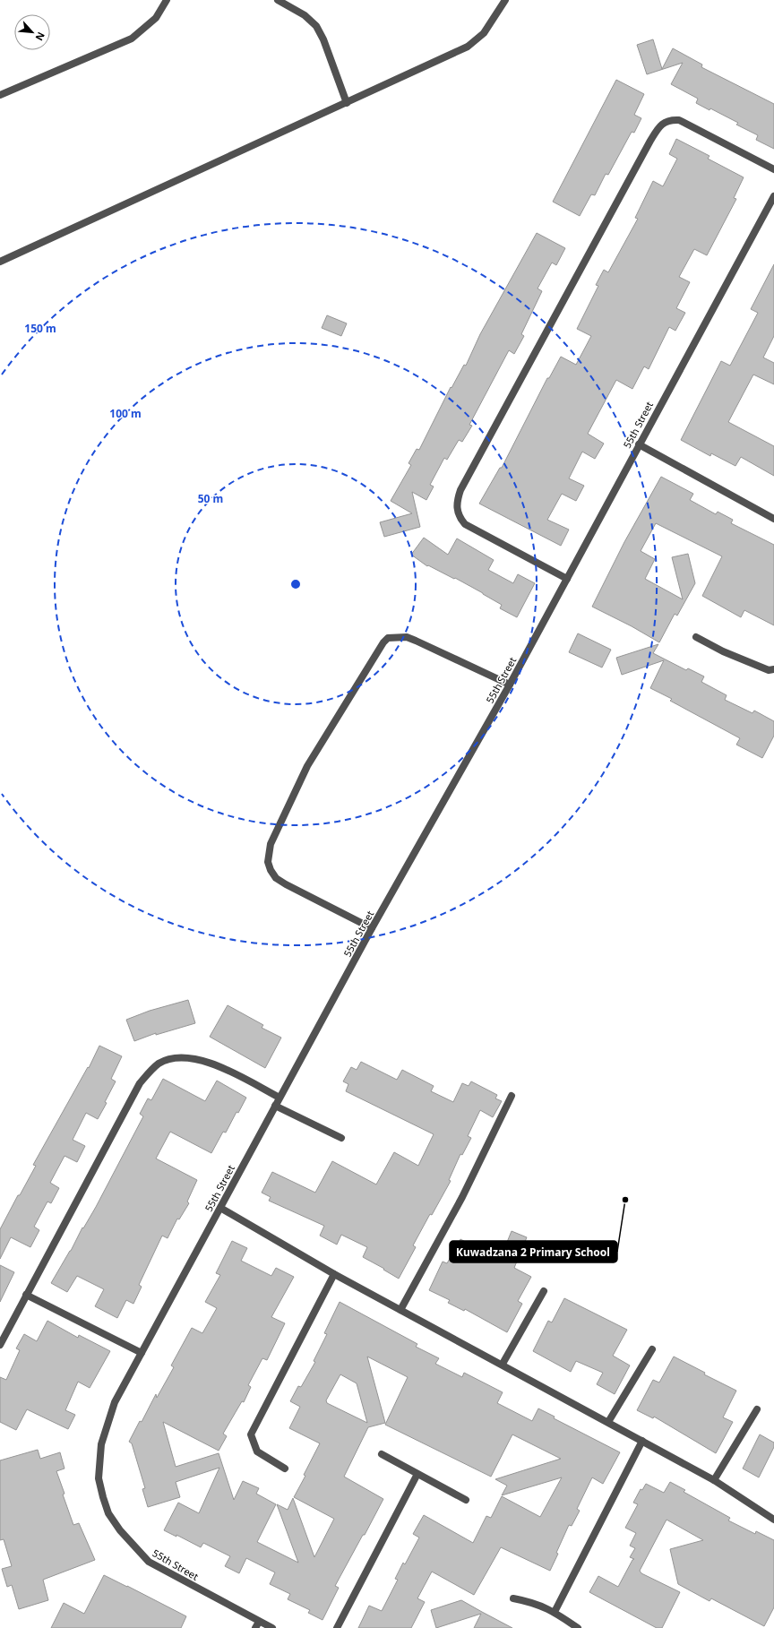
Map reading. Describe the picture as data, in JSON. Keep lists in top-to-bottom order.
{
  "streets": {
    "street": ["55th Street"]
  },
  "places": ["Kuwadzana 2 Primary School"],
  "north": "bottom right",
  "rings": ["150 m", "100 m", "50 m"]
}
